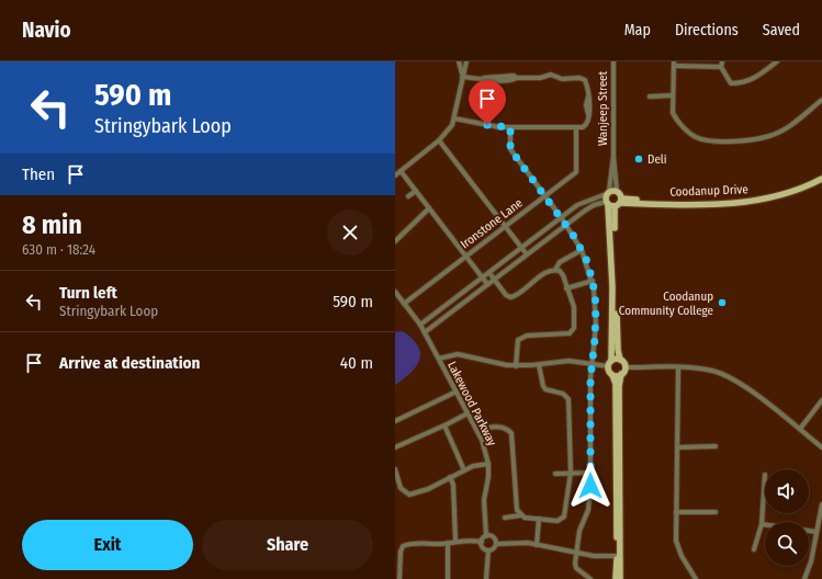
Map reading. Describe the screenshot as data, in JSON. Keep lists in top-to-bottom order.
{
  "streets": {
    "main road": ["Coodanup Drive"],
    "street": ["Wanjeep Street", "Ironstone Lane", "Lakewood Parkway"]
  },
  "crossings": [
    ["Ironstone Lane", "Lakewood Parkway"]
  ],
  "places": ["Deli", "Coodanup Community College"],
  "page": {
    "header": "Navio",
    "nav": ["Map", "Directions", "Saved"],
    "turn": ["590 m", "Stringybark Loop"],
    "then": "Then",
    "heading": ["8 min", "630 m · 18:24"],
    "list": [
      {
        "name": "Turn left",
        "note": "Stringybark Loop",
        "value": "590 m"
      },
      {
        "name": "Arrive at destination",
        "value": "40 m"
      }
    ],
    "buttons": ["Exit", "Share"]
  }
}
